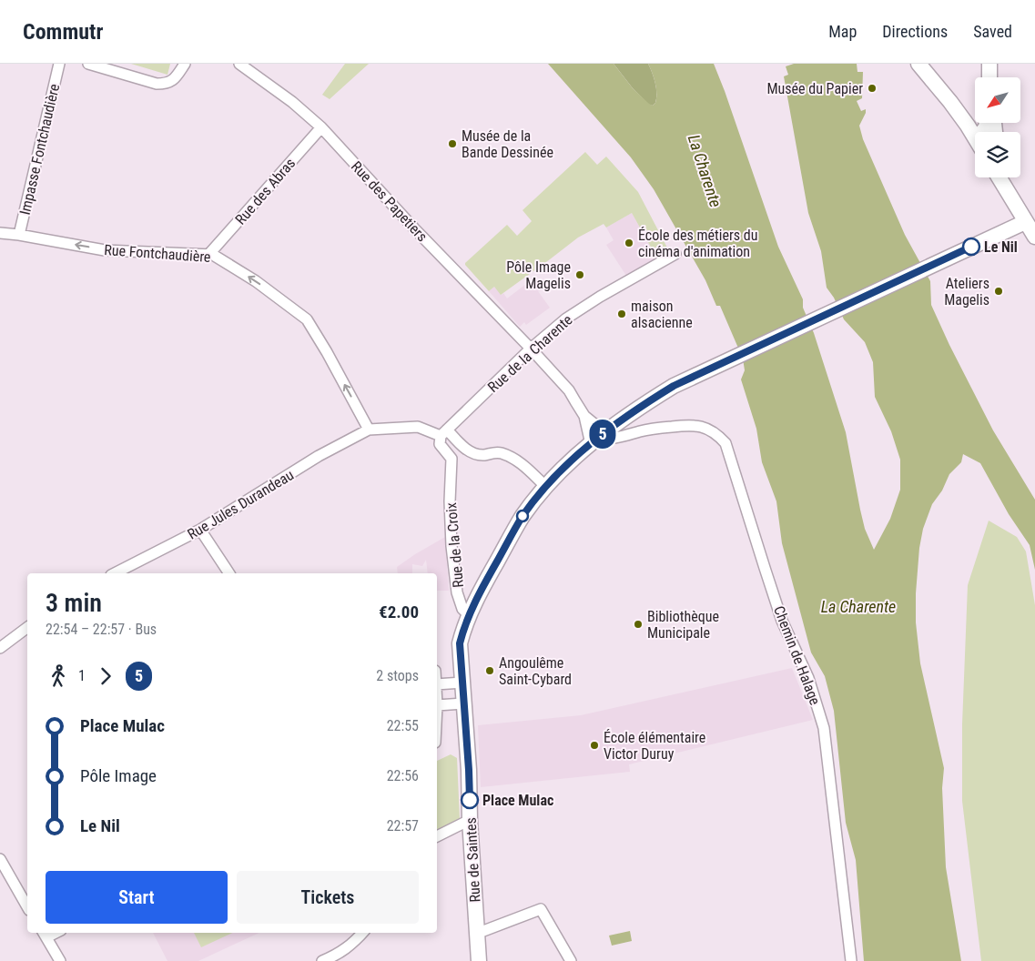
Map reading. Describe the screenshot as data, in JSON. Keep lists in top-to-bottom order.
{
  "streets": {
    "main road": ["Rue de Saintes"],
    "street": [
      "Impasse Fontchaudière",
      "Rue des Abras",
      "Rue des Papetiers",
      "Rue Fontchaudière",
      "Rue de la Charente",
      "Rue Jules Durandeau",
      "Rue de la Croix",
      "Chemin de Halage"
    ]
  },
  "crossings": [
    ["Impasse Fontchaudière", "Rue Fontchaudière"],
    ["Rue des Abras", "Rue des Papetiers"],
    ["Rue des Abras", "Rue Fontchaudière"],
    ["Rue des Papetiers", "Rue de la Charente"],
    ["Rue Fontchaudière", "Rue Jules Durandeau"],
    ["Rue de la Croix", "Rue de Saintes"],
    ["Chemin de Halage", "Rue de Saintes"]
  ],
  "one_way": ["Rue Fontchaudière"],
  "water": ["La Charente"],
  "places": [
    "Musée du Papier",
    "Musée de la Bande Dessinée",
    "École des métiers du cinéma d'animation",
    "Le Nil",
    "Pôle Image Magelis",
    "Ateliers Magelis",
    "maison alsacienne",
    "Bibliothèque Municipale",
    "Angoulême Saint-Cybard",
    "École élémentaire Victor Duruy",
    "Place Mulac"
  ],
  "lines": ["bus line 5"],
  "north": "bottom left",
  "page": {
    "header": "Commutr",
    "nav": ["Map", "Directions", "Saved"],
    "on_map": "5",
    "heading": ["3 min", "22:54 – 22:57 · Bus", "€2.00"],
    "legs": ["1", "5", "2 stops"],
    "list": [
      {
        "name": "Place Mulac",
        "value": "22:55"
      },
      {
        "name": "Pôle Image",
        "value": "22:56"
      },
      {
        "name": "Le Nil",
        "value": "22:57"
      }
    ],
    "buttons": ["Start", "Tickets"]
  }
}
